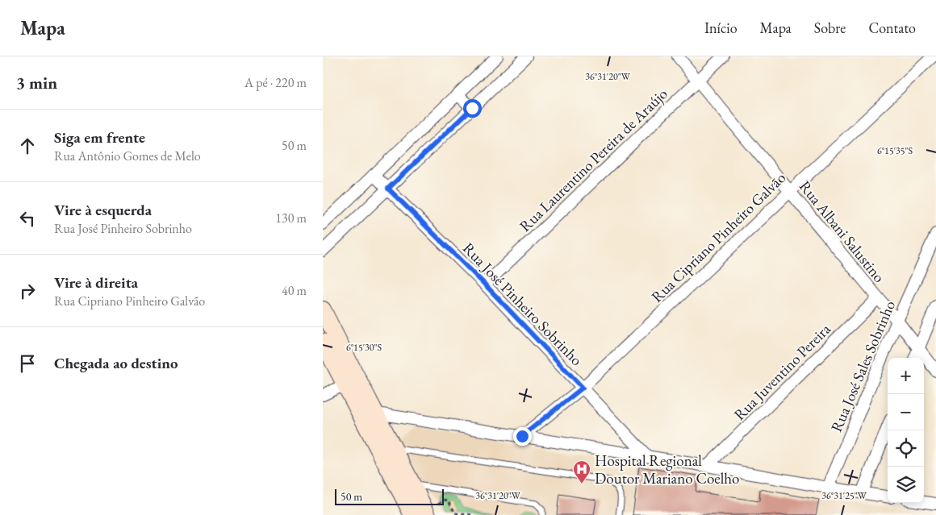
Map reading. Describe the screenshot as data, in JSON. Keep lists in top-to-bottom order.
{
  "streets": {
    "street": [
      "Rua Laurentino Pereira de Araújo",
      "Rua Albani Salustino",
      "Rua Cipriano Pinheiro Galvão",
      "Rua José Pinheiro Sobrinho",
      "Rua José Sales Sobrinho",
      "Rua Juventino Pereira"
    ]
  },
  "crossings": [
    ["Rua Laurentino Pereira de Araújo", "Rua Albani Salustino"],
    ["Rua Laurentino Pereira de Araújo", "Rua José Pinheiro Sobrinho"],
    ["Rua Albani Salustino", "Rua Cipriano Pinheiro Galvão"],
    ["Rua Albani Salustino", "Rua José Sales Sobrinho"],
    ["Rua Albani Salustino", "Rua Juventino Pereira"],
    ["Rua Cipriano Pinheiro Galvão", "Rua José Pinheiro Sobrinho"]
  ],
  "places": {
    "hospital": ["Hospital Regional Doutor Mariano Coelho"]
  },
  "scale_bar": "50 m",
  "page": {
    "header": "Mapa",
    "nav": [
      "Início",
      "Mapa",
      "Sobre",
      "Contato"
    ],
    "heading": ["3 min", "A pé · 220 m"],
    "list": [
      ["Siga em frente", "Rua Antônio Gomes de Melo", "50 m"],
      ["Vire à esquerda", "Rua José Pinheiro Sobrinho", "130 m"],
      ["Vire à direita", "Rua Cipriano Pinheiro Galvão", "40 m"],
      "Chegada ao destino"
    ],
    "map_buttons": ["+", "−"],
    "scale": "50 m"
  },
  "coordinates": [
    "36°31'20\"W",
    "6°15'35\"S",
    "6°15'30\"S",
    "36°31'25\"W"
  ]
}
